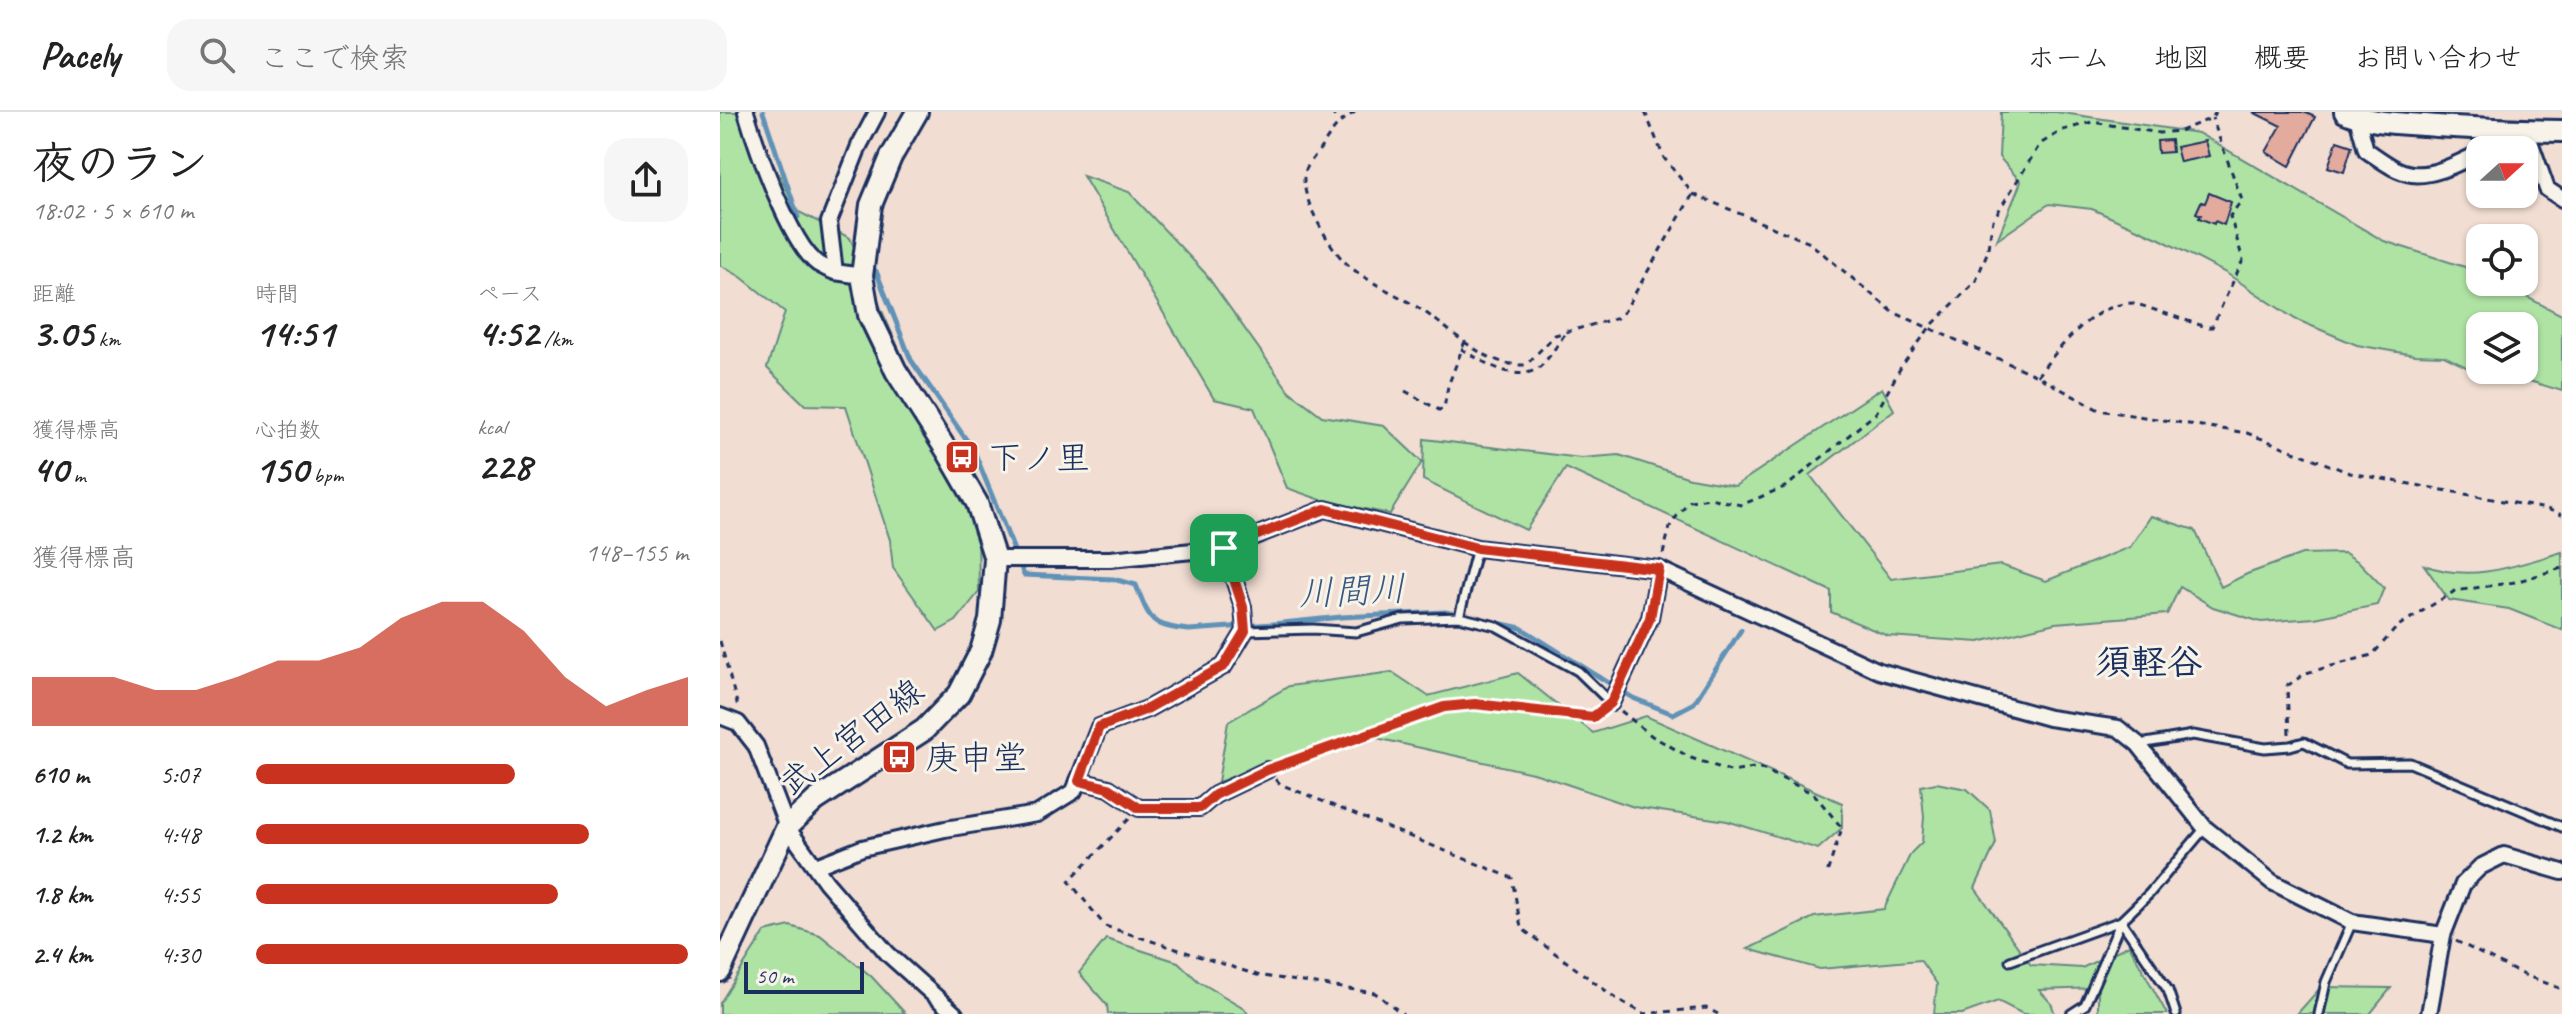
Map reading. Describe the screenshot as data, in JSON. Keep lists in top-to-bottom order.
{
  "streets": {
    "main road": ["武上宮田線"]
  },
  "districts": ["須軽谷"],
  "water": ["川間川"],
  "places": {
    "bus stop": ["下ノ里", "庚申堂"]
  },
  "scale_bar": "50 m",
  "north": "right",
  "page": {
    "header": "Pacely",
    "search": "ここで検索",
    "nav": [
      "ホーム",
      "地図",
      "概要",
      "お問い合わせ"
    ],
    "heading": ["夜のラン", "18:02 · 5 × 610 m"],
    "stats": [
      ["距離", "3.05 km"],
      ["時間", "14:51"],
      ["ペース", "4:52 /km"],
      ["獲得標高", "40 m"],
      ["心拍数", "150 bpm"],
      ["kcal", "228"]
    ],
    "chart": ["獲得標高", "148–155 m"],
    "list": [
      {
        "name": "610 m",
        "note": "5:07"
      },
      {
        "name": "1.2 km",
        "note": "4:48"
      },
      {
        "name": "1.8 km",
        "note": "4:55"
      },
      {
        "name": "2.4 km",
        "note": "4:30"
      }
    ],
    "scale": "50 m"
  }
}
